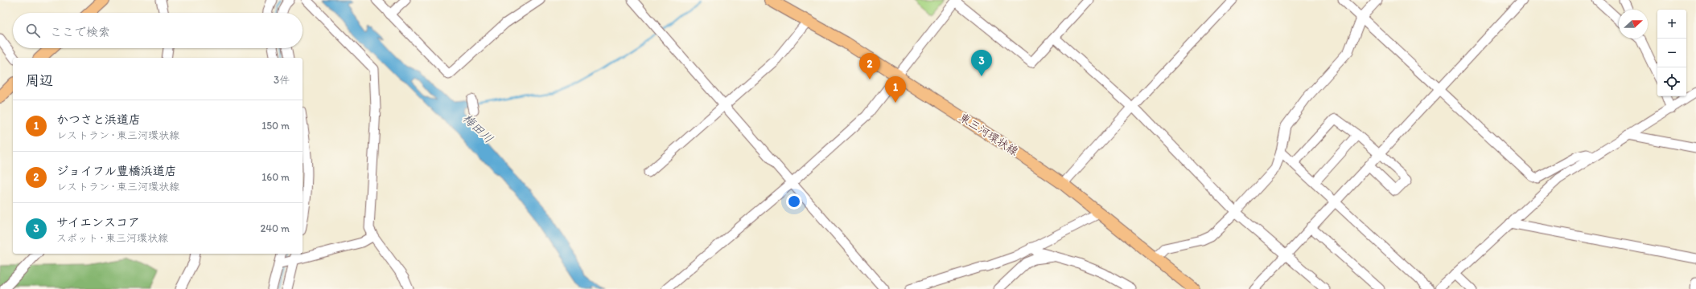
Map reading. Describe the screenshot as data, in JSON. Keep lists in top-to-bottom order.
{
  "streets": {
    "main road": ["東三河環状線"]
  },
  "water": ["梅田川"],
  "north": "right",
  "page": {
    "map_buttons": ["+", "−"],
    "search": "ここで検索",
    "pins": ["3", "2", "1"],
    "heading": ["周辺", "3件"],
    "list": [
      {
        "mark": "1",
        "name": "かつさと浜道店",
        "note": "レストラン · 東三河環状線",
        "value": "150 m"
      },
      {
        "mark": "2",
        "name": "ジョイフル豊橋浜道店",
        "note": "レストラン · 東三河環状線",
        "value": "160 m"
      },
      {
        "mark": "3",
        "name": "サイエンスコア",
        "note": "スポット · 東三河環状線",
        "value": "240 m"
      }
    ]
  }
}
